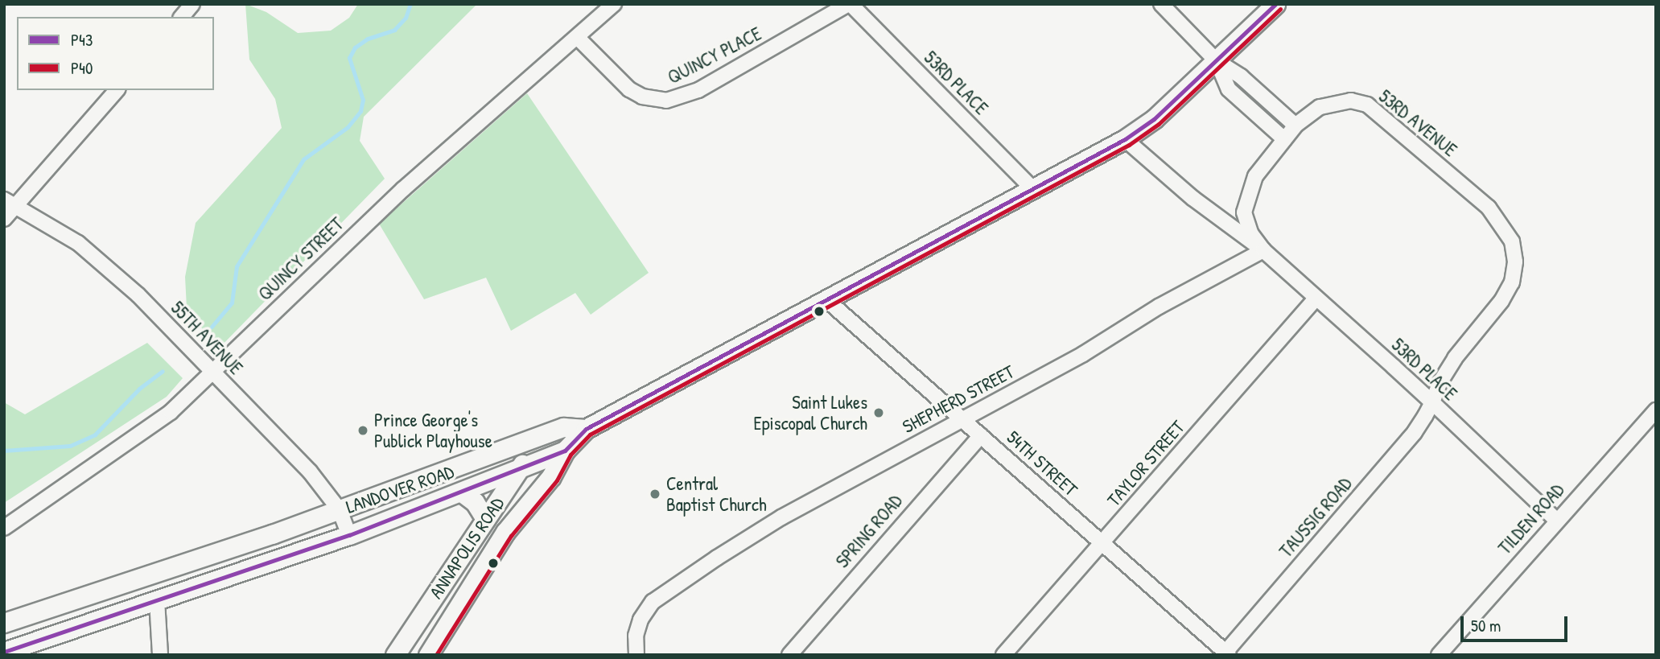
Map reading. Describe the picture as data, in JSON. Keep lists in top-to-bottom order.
{
  "streets": {
    "main road": ["LANDOVER ROAD", "ANNAPOLIS ROAD"],
    "street": [
      "QUINCY PLACE",
      "53RD PLACE",
      "53RD AVENUE",
      "QUINCY STREET",
      "55TH AVENUE",
      "SHEPHERD STREET",
      "54TH STREET",
      "TAYLOR STREET",
      "TAUSSIG ROAD",
      "TILDEN ROAD",
      "SPRING ROAD"
    ]
  },
  "crossings": [
    ["QUINCY PLACE", "53RD PLACE"],
    ["QUINCY PLACE", "QUINCY STREET"],
    ["53RD PLACE", "53RD AVENUE"],
    ["53RD PLACE", "SHEPHERD STREET"],
    ["53RD PLACE", "TAYLOR STREET"],
    ["53RD PLACE", "TAUSSIG ROAD"],
    ["53RD PLACE", "TILDEN ROAD"],
    ["53RD AVENUE", "TAUSSIG ROAD"],
    ["QUINCY STREET", "55TH AVENUE"],
    ["55TH AVENUE", "LANDOVER ROAD"],
    ["SHEPHERD STREET", "54TH STREET"],
    ["54TH STREET", "TAYLOR STREET"],
    ["54TH STREET", "TAUSSIG ROAD"],
    ["54TH STREET", "SPRING ROAD"],
    ["LANDOVER ROAD", "ANNAPOLIS ROAD"]
  ],
  "places": ["Saint Lukes Episcopal Church", "Prince George's Publick Playhouse", "Central Baptist Church"],
  "lines": ["transit line P43", "transit line P40"],
  "legend": ["P43", "P40"],
  "scale_bar": "50 m"
}
